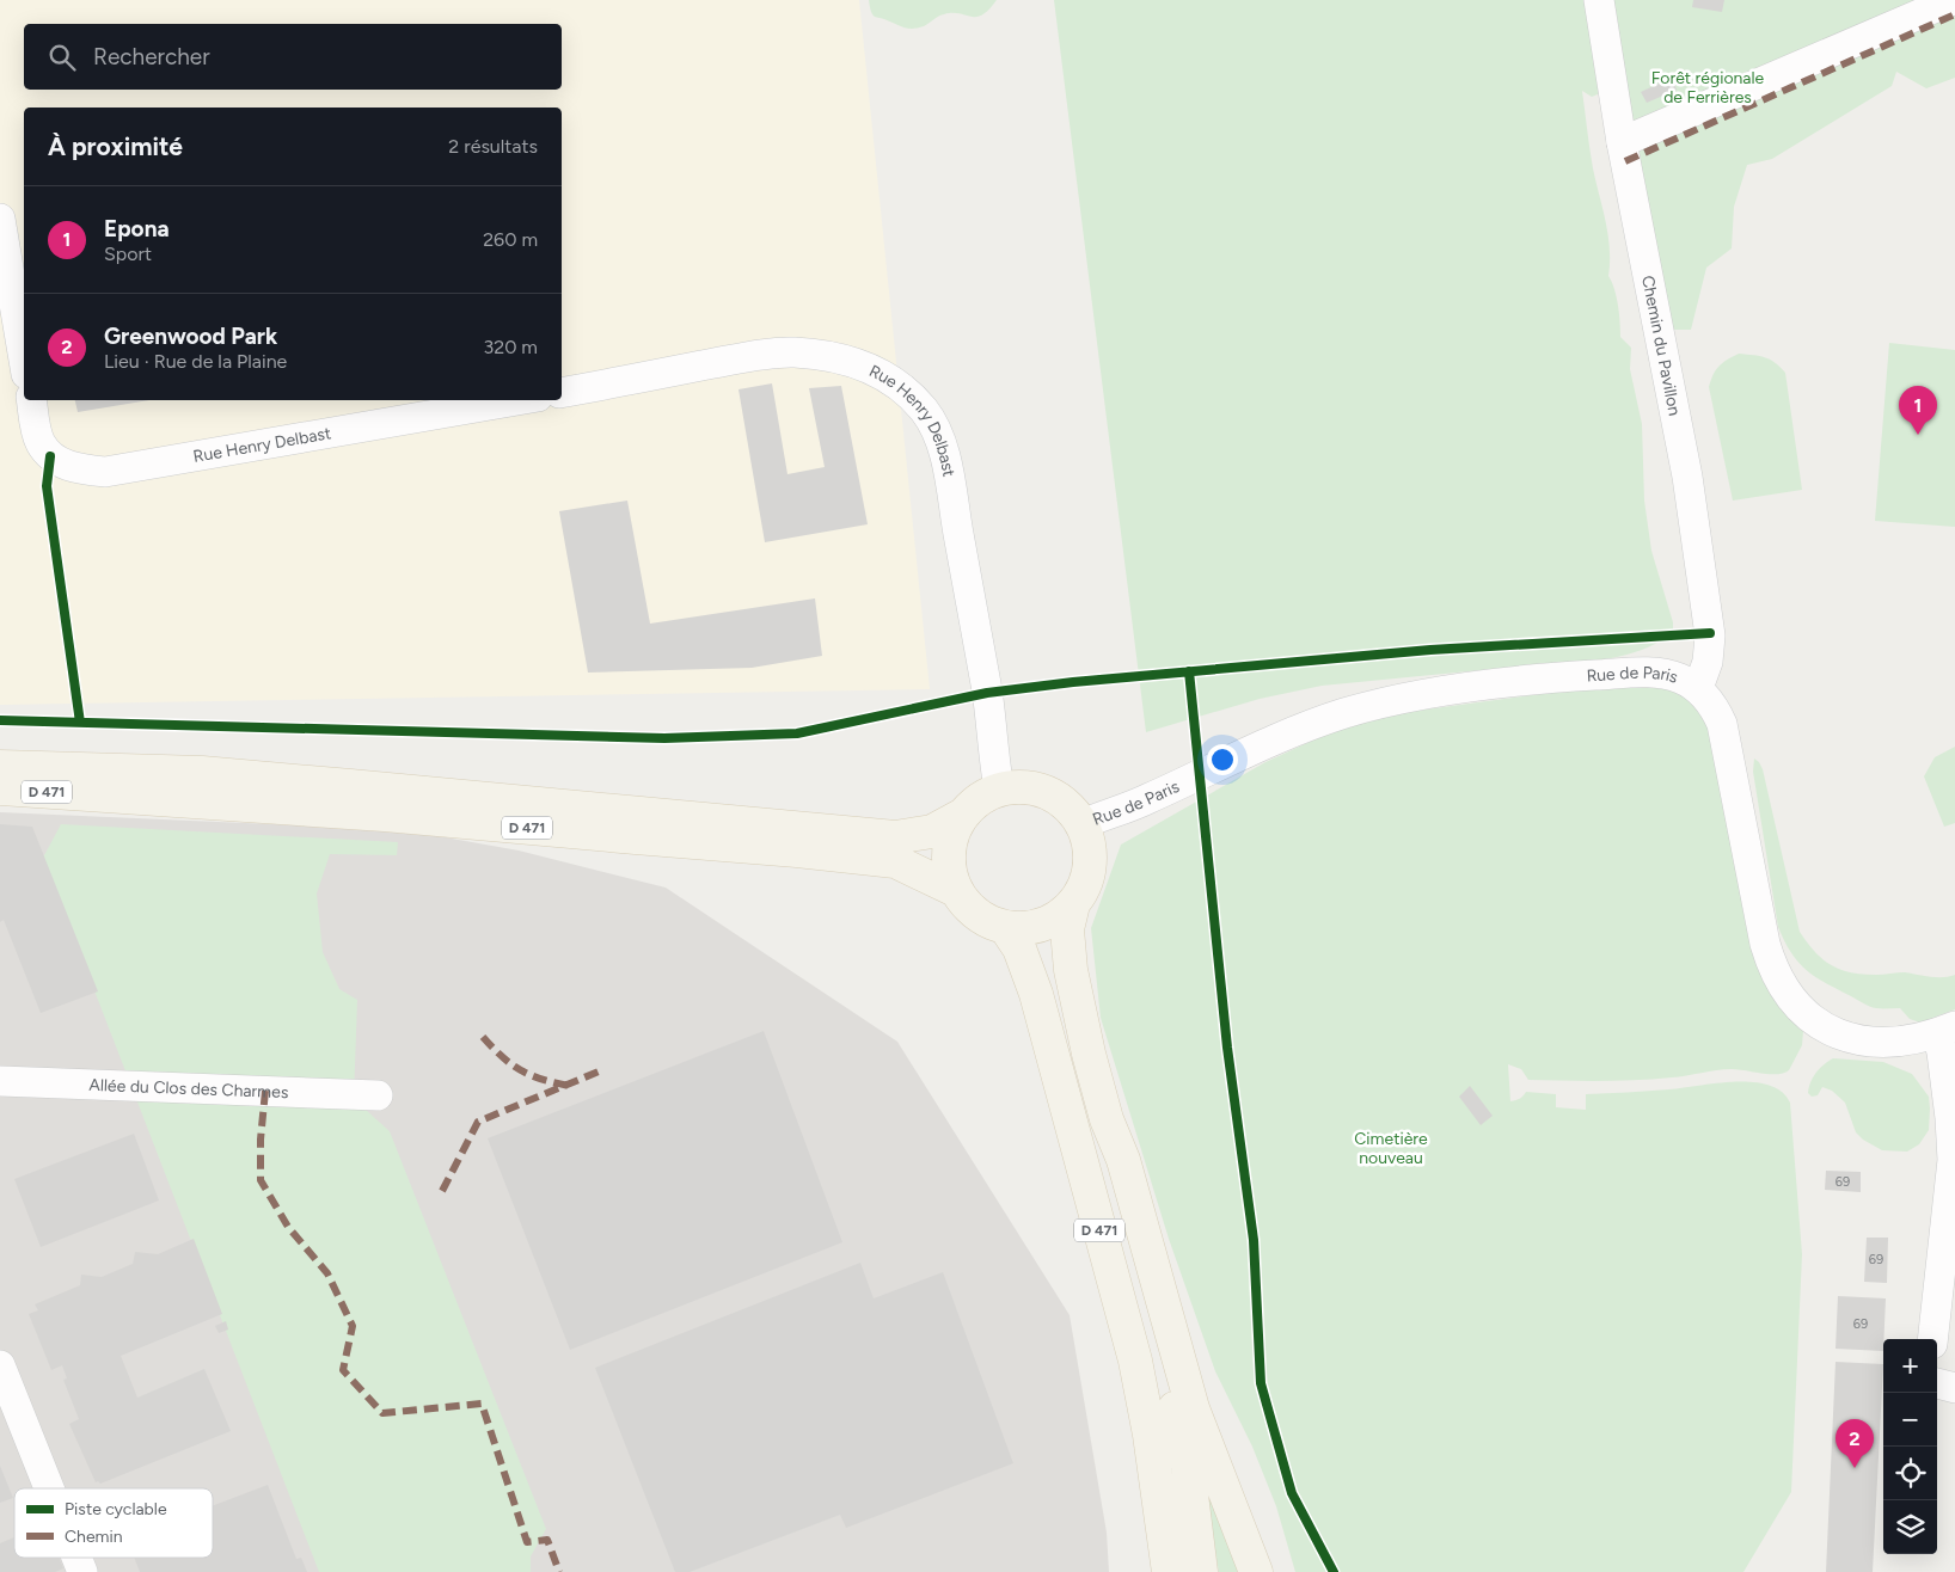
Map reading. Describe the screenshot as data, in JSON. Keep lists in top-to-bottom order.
{
  "streets": {
    "main road": ["D 471"],
    "street": [
      "Chemin du Pavillon",
      "Rue Henry Delbast",
      "Rue de Paris",
      "Allée du Clos des Charmes"
    ]
  },
  "crossings": [
    ["Chemin du Pavillon", "Rue de Paris"],
    ["Rue Henry Delbast", "Rue de Paris"],
    ["Rue Henry Delbast", "D 471"],
    ["Rue de Paris", "D 471"]
  ],
  "parks": ["Forêt régionale de Ferrières", "Cimetière nouveau"],
  "house_numbers": ["69", "69", "69"],
  "legend": ["Piste cyclable", "Chemin"],
  "page": {
    "search": "Rechercher",
    "heading": ["À proximité", "2 résultats"],
    "list": [
      {
        "mark": "1",
        "name": "Epona",
        "note": "Sport",
        "value": "260 m"
      },
      {
        "mark": "2",
        "name": "Greenwood Park",
        "note": "Lieu · Rue de la Plaine",
        "value": "320 m"
      }
    ],
    "pins": ["1", "2"],
    "map_buttons": ["+", "−"]
  }
}
